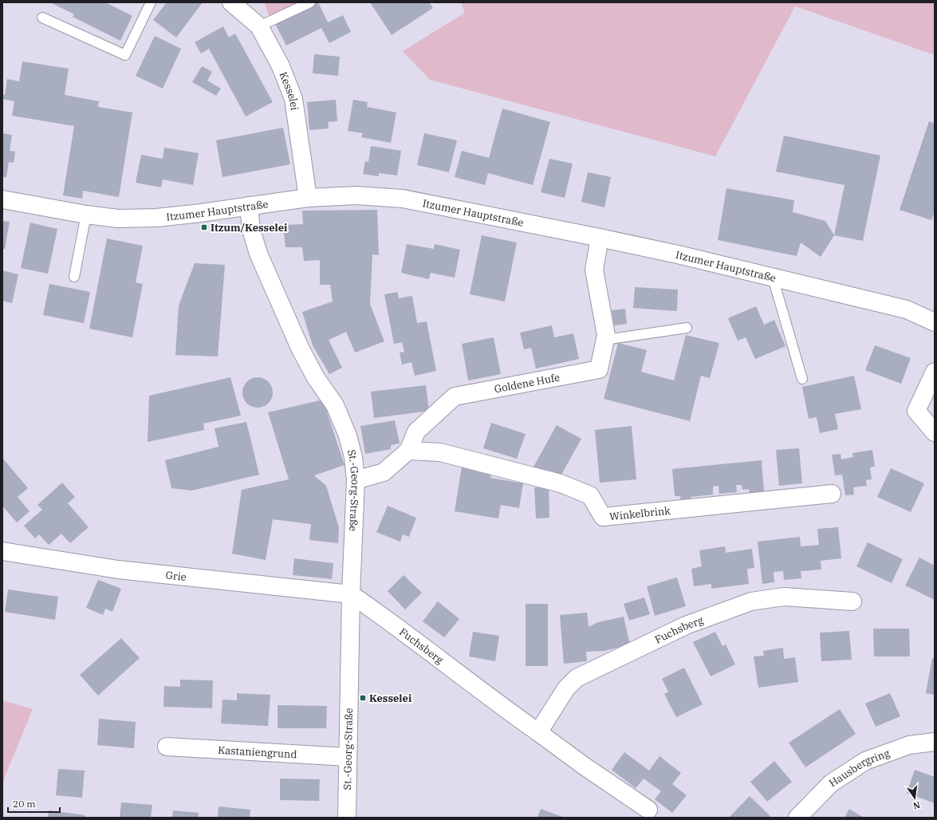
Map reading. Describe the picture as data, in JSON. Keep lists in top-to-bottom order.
{
  "streets": {
    "street": [
      "Kesselei",
      "Itzumer Hauptstraße",
      "Goldene Hufe",
      "St.-Georg-Straße",
      "Winkelbrink",
      "Grie",
      "Fuchsberg",
      "Kastaniengrund",
      "Hausbergring"
    ]
  },
  "crossings": [
    ["Kesselei", "Itzumer Hauptstraße"],
    ["Itzumer Hauptstraße", "Goldene Hufe"],
    ["Itzumer Hauptstraße", "St.-Georg-Straße"],
    ["Goldene Hufe", "St.-Georg-Straße"],
    ["Goldene Hufe", "Winkelbrink"],
    ["St.-Georg-Straße", "Grie"],
    ["St.-Georg-Straße", "Fuchsberg"],
    ["St.-Georg-Straße", "Kastaniengrund"],
    ["Grie", "Fuchsberg"]
  ],
  "places": {
    "transit": ["Itzum/Kesselei", "Kesselei"]
  },
  "scale_bar": "20 m",
  "north": "bottom"
}
